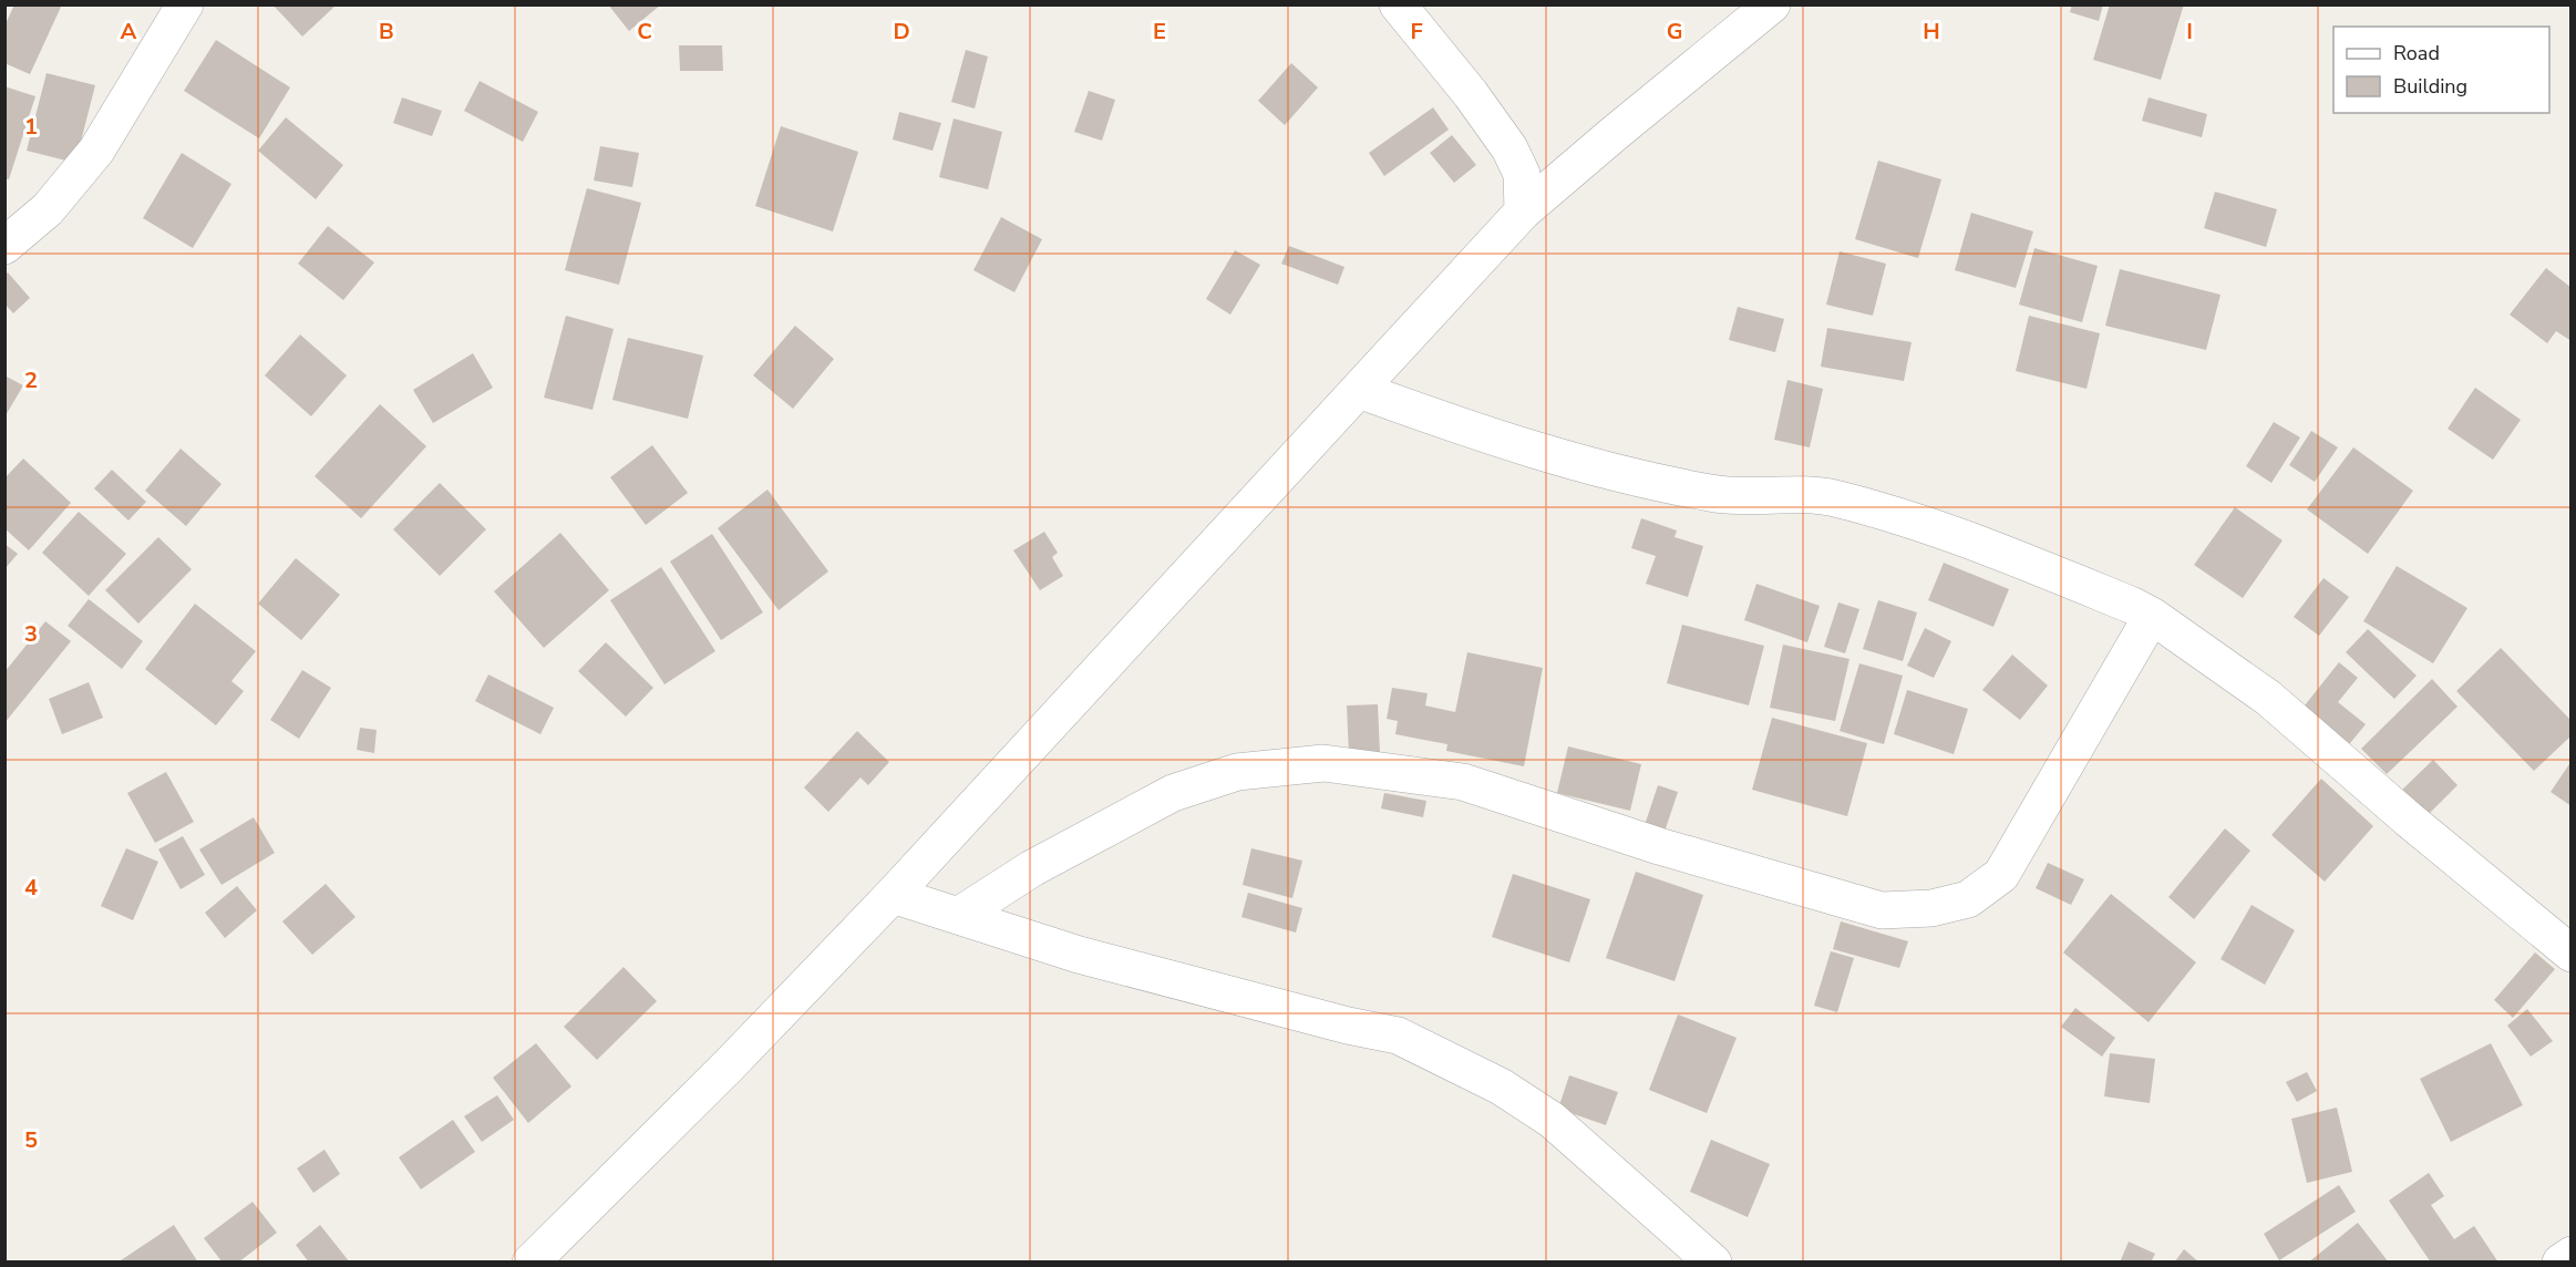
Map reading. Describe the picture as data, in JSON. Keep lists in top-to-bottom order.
{
  "legend": ["Road", "Building"],
  "grid": {
    "columns": [
      "A",
      "B",
      "C",
      "D",
      "E",
      "F",
      "G",
      "H",
      "I"
    ],
    "rows": [
      "1",
      "2",
      "3",
      "4",
      "5"
    ]
  }
}
